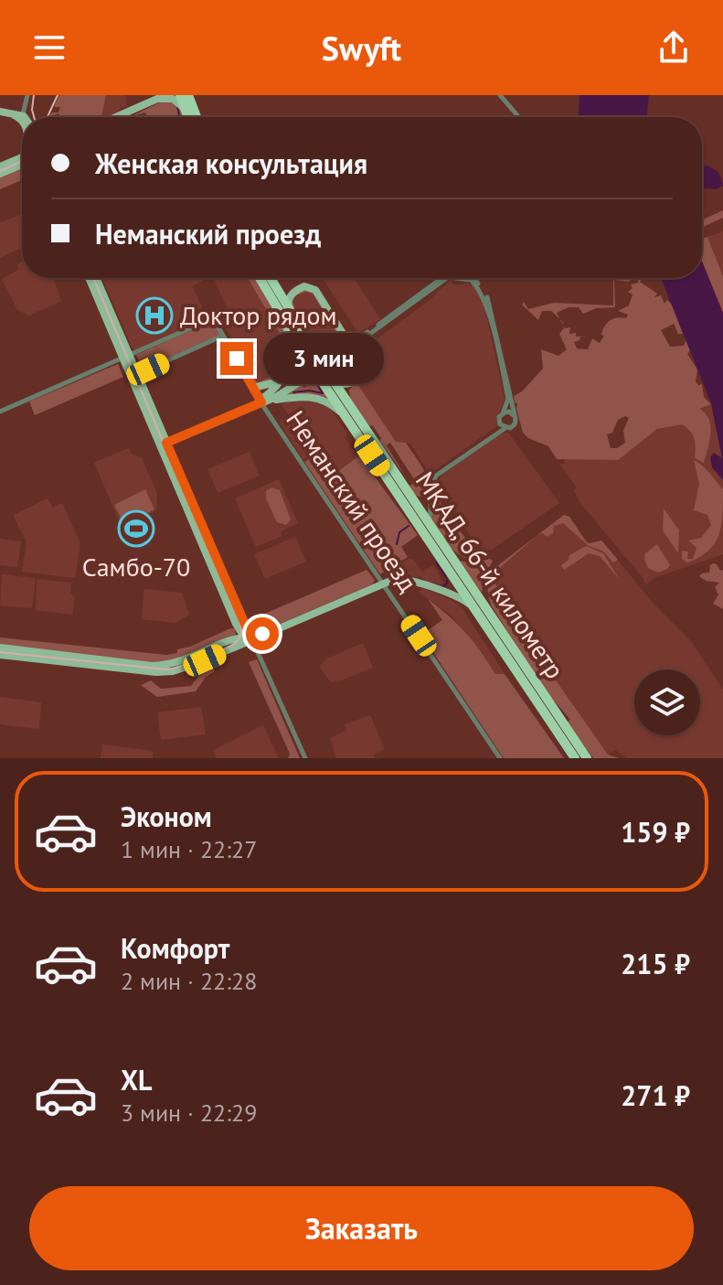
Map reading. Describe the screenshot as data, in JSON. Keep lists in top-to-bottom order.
{
  "streets": {
    "highway": ["МКАД, 66-й километр"],
    "main road": ["Неманский проезд"]
  },
  "places": {
    "hospital": ["Доктор рядом"],
    "sports": ["Самбо-70"]
  },
  "page": {
    "header": "Swyft",
    "banner": ["Женская консультация", "Неманский проезд"],
    "bubble": "3 мин",
    "list": [
      {
        "name": "Эконом",
        "note": "1 мин · 22:27",
        "value": "159 ₽"
      },
      {
        "name": "Комфорт",
        "note": "2 мин · 22:28",
        "value": "215 ₽"
      },
      {
        "name": "XL",
        "note": "3 мин · 22:29",
        "value": "271 ₽"
      }
    ],
    "buttons": "Заказать"
  }
}
